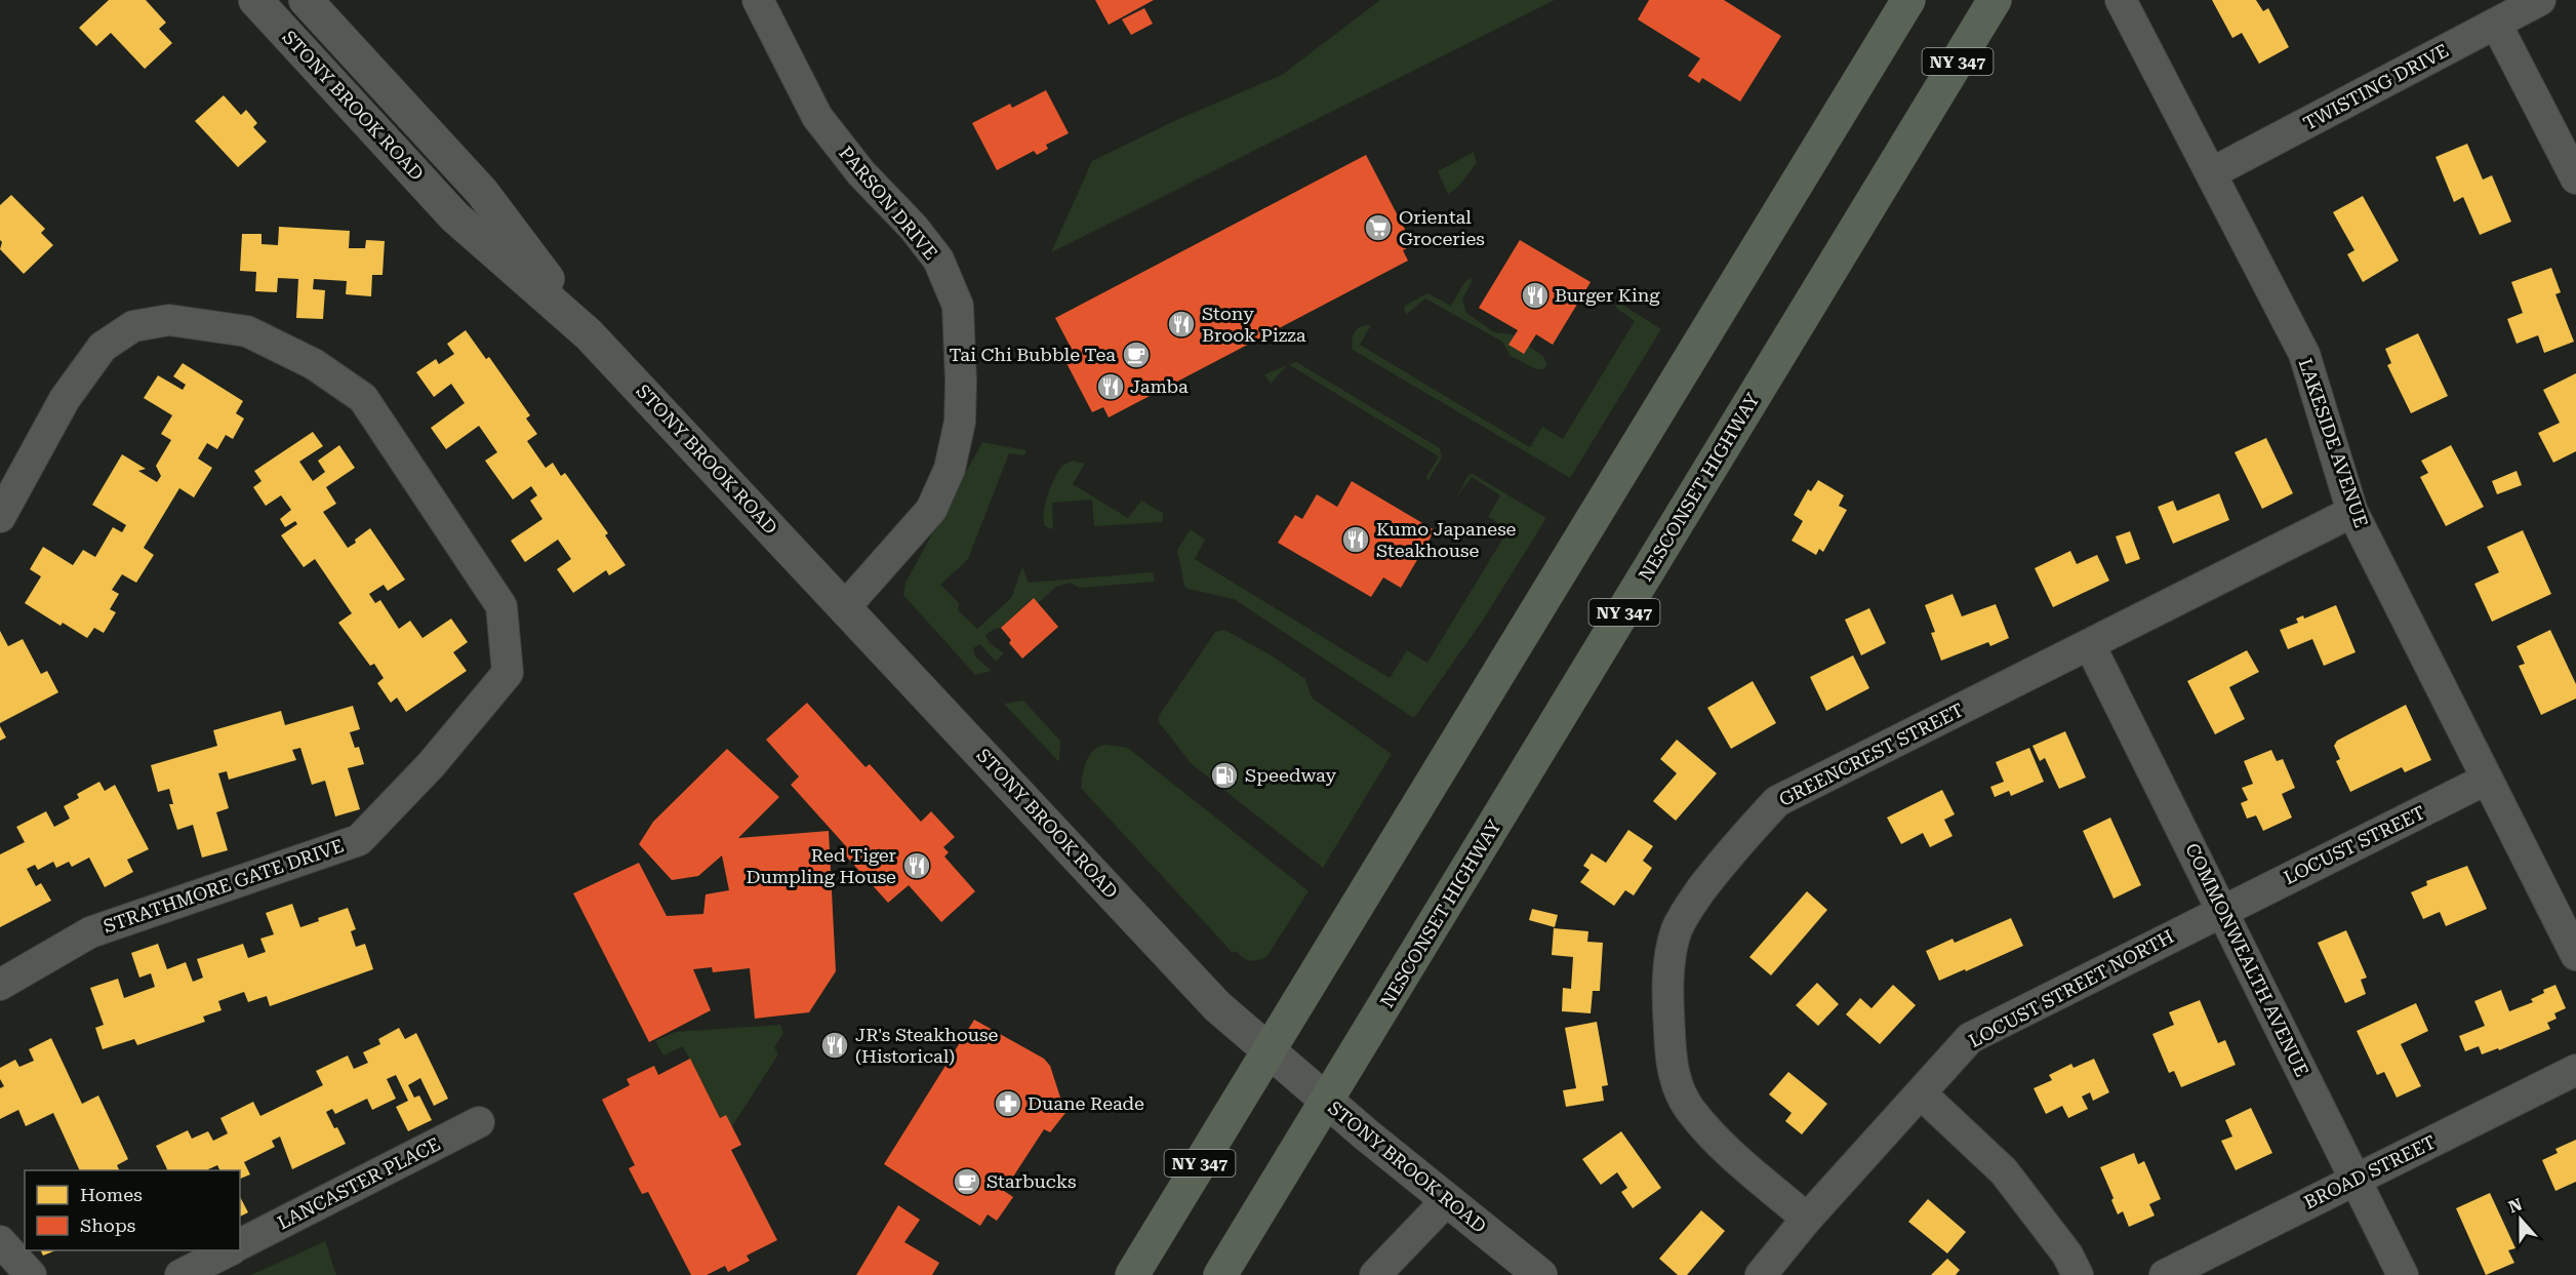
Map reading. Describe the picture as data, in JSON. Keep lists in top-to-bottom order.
{
  "streets": {
    "highway": ["NY 347", "NESCONSET HIGHWAY"],
    "main road": ["STONY BROOK ROAD"],
    "street": [
      "TWISTING DRIVE",
      "PARSON DRIVE",
      "LAKESIDE AVENUE",
      "GREENCREST STREET",
      "LOCUST STREET",
      "STRATHMORE GATE DRIVE",
      "COMMONWEALTH AVENUE",
      "LOCUST STREET NORTH",
      "BROAD STREET",
      "LANCASTER PLACE"
    ]
  },
  "crossings": [
    ["NY 347", "STONY BROOK ROAD"],
    ["NY 347", "NESCONSET HIGHWAY"],
    ["TWISTING DRIVE", "LAKESIDE AVENUE"],
    ["STONY BROOK ROAD", "PARSON DRIVE"],
    ["STONY BROOK ROAD", "NESCONSET HIGHWAY"],
    ["LAKESIDE AVENUE", "GREENCREST STREET"],
    ["LAKESIDE AVENUE", "LOCUST STREET"],
    ["GREENCREST STREET", "COMMONWEALTH AVENUE"],
    ["GREENCREST STREET", "LOCUST STREET NORTH"],
    ["LOCUST STREET", "COMMONWEALTH AVENUE"],
    ["LOCUST STREET", "LOCUST STREET NORTH"],
    ["COMMONWEALTH AVENUE", "LOCUST STREET NORTH"],
    ["COMMONWEALTH AVENUE", "BROAD STREET"]
  ],
  "places": {
    "supermarket": ["Oriental Groceries"],
    "restaurant": [
      "Burger King",
      "Stony Brook Pizza",
      "Jamba",
      "Kumo Japanese Steakhouse",
      "Red Tiger Dumpling House",
      "JR's Steakhouse (Historical)"
    ],
    "cafe": ["Tai Chi Bubble Tea", "Starbucks"],
    "fuel station": ["Speedway"],
    "pharmacy": ["Duane Reade"]
  },
  "legend": ["Homes", "Shops"],
  "north": "top"
}
